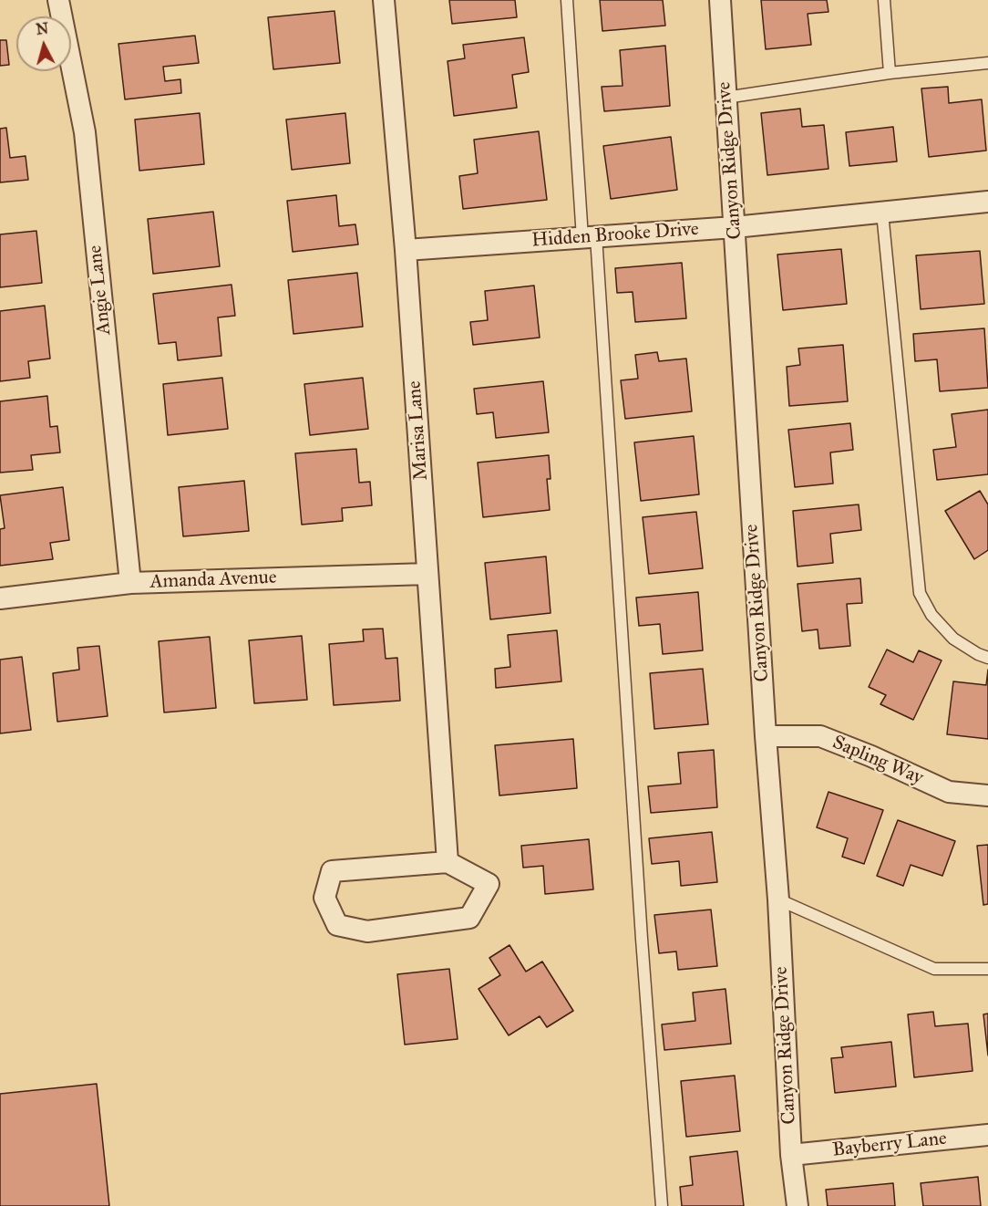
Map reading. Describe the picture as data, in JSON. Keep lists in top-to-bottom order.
{
  "streets": {
    "street": [
      "Canyon Ridge Drive",
      "Hidden Brooke Drive",
      "Angie Lane",
      "Marisa Lane",
      "Amanda Avenue",
      "Sapling Way",
      "Bayberry Lane"
    ]
  },
  "crossings": [
    ["Canyon Ridge Drive", "Hidden Brooke Drive"],
    ["Canyon Ridge Drive", "Sapling Way"],
    ["Canyon Ridge Drive", "Bayberry Lane"],
    ["Hidden Brooke Drive", "Marisa Lane"],
    ["Angie Lane", "Amanda Avenue"],
    ["Marisa Lane", "Amanda Avenue"]
  ],
  "north": "top"
}
